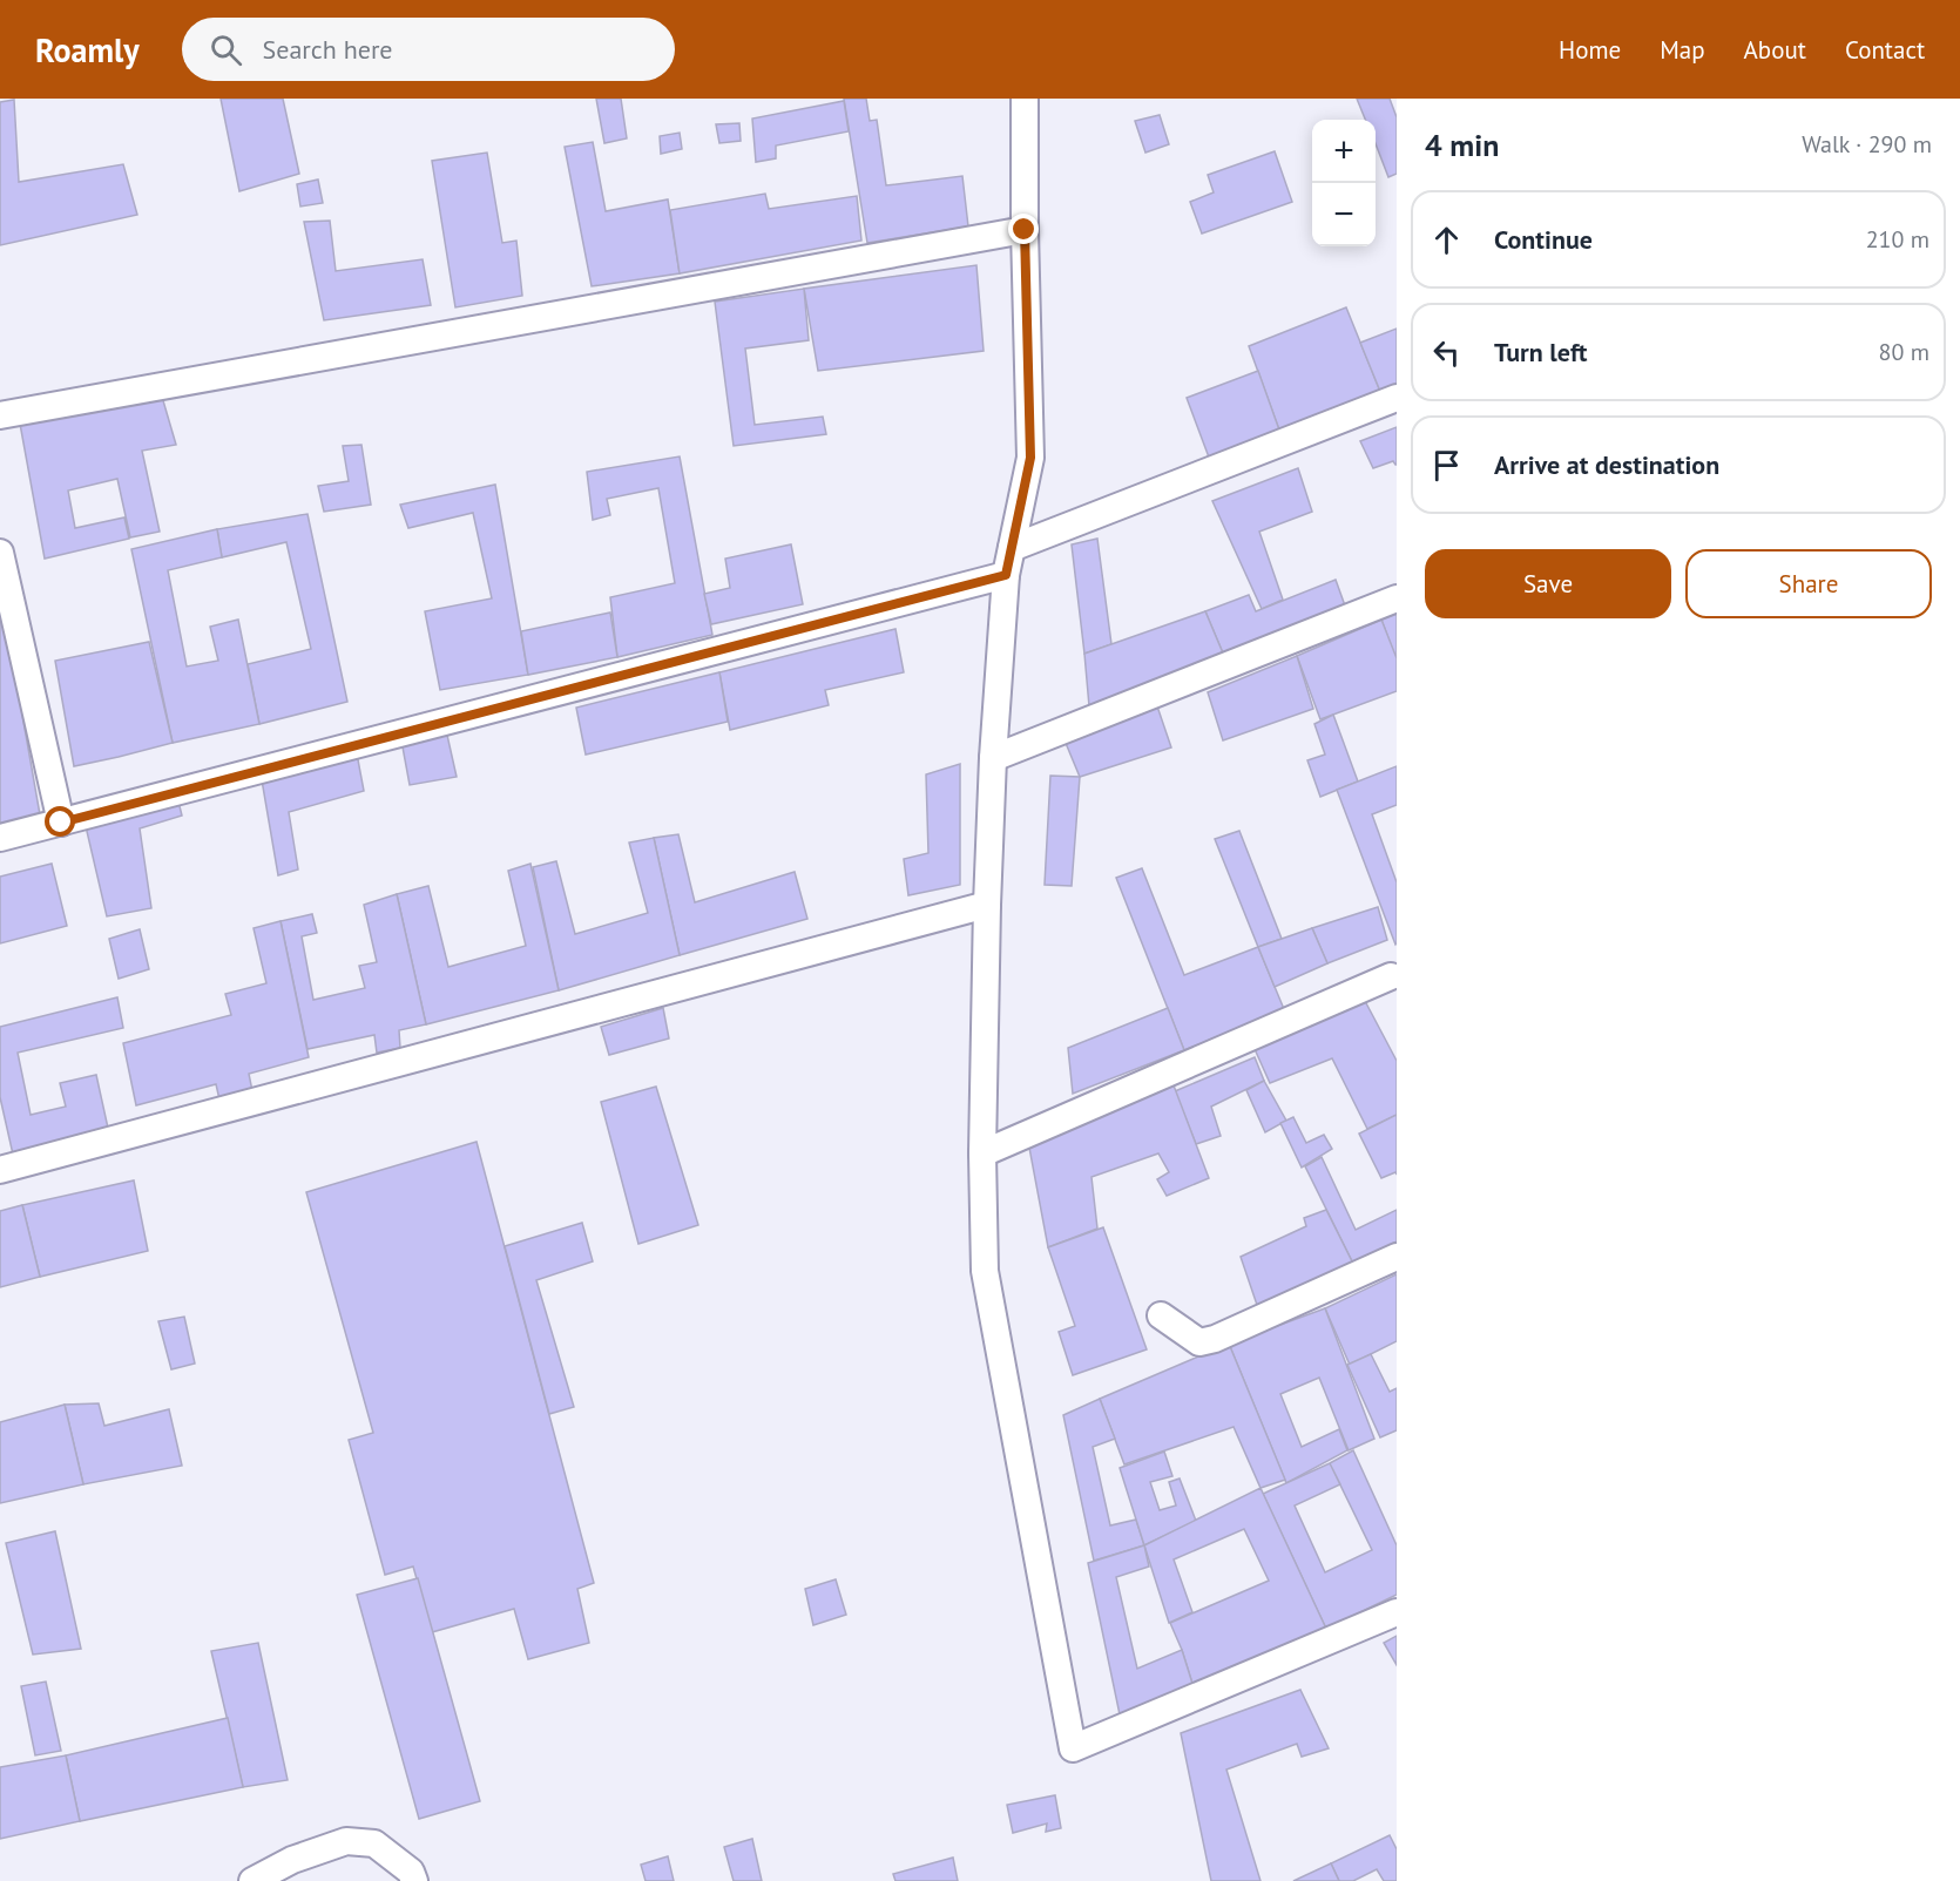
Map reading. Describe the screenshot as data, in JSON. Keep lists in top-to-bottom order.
{
  "page": {
    "header": "Roamly",
    "search": "Search here",
    "nav": [
      "Home",
      "Map",
      "About",
      "Contact"
    ],
    "heading": ["4 min", "Walk · 290 m"],
    "map_buttons": ["+", "−"],
    "list": [
      ["Continue", "210 m"],
      ["Turn left", "80 m"],
      "Arrive at destination"
    ],
    "buttons": ["Save", "Share"]
  }
}
